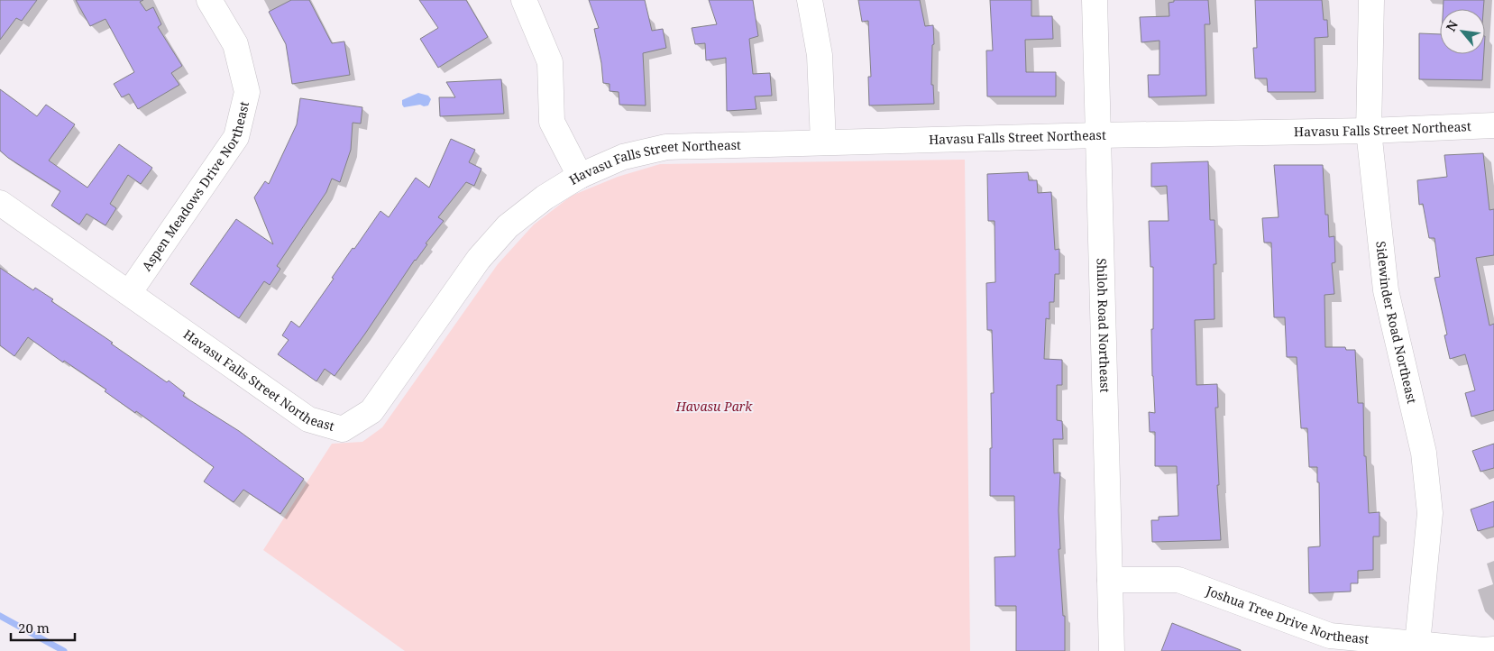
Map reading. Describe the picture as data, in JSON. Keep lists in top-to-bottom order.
{
  "streets": {
    "street": [
      "Havasu Falls Street Northeast",
      "Aspen Meadows Drive Northeast",
      "Sidewinder Road Northeast",
      "Shiloh Road Northeast",
      "Joshua Tree Drive Northeast"
    ]
  },
  "crossings": [
    ["Havasu Falls Street Northeast", "Aspen Meadows Drive Northeast"],
    ["Havasu Falls Street Northeast", "Sidewinder Road Northeast"],
    ["Havasu Falls Street Northeast", "Shiloh Road Northeast"],
    ["Sidewinder Road Northeast", "Joshua Tree Drive Northeast"],
    ["Shiloh Road Northeast", "Joshua Tree Drive Northeast"]
  ],
  "parks": ["Havasu Park"],
  "scale_bar": "20 m",
  "north": "top left"
}
